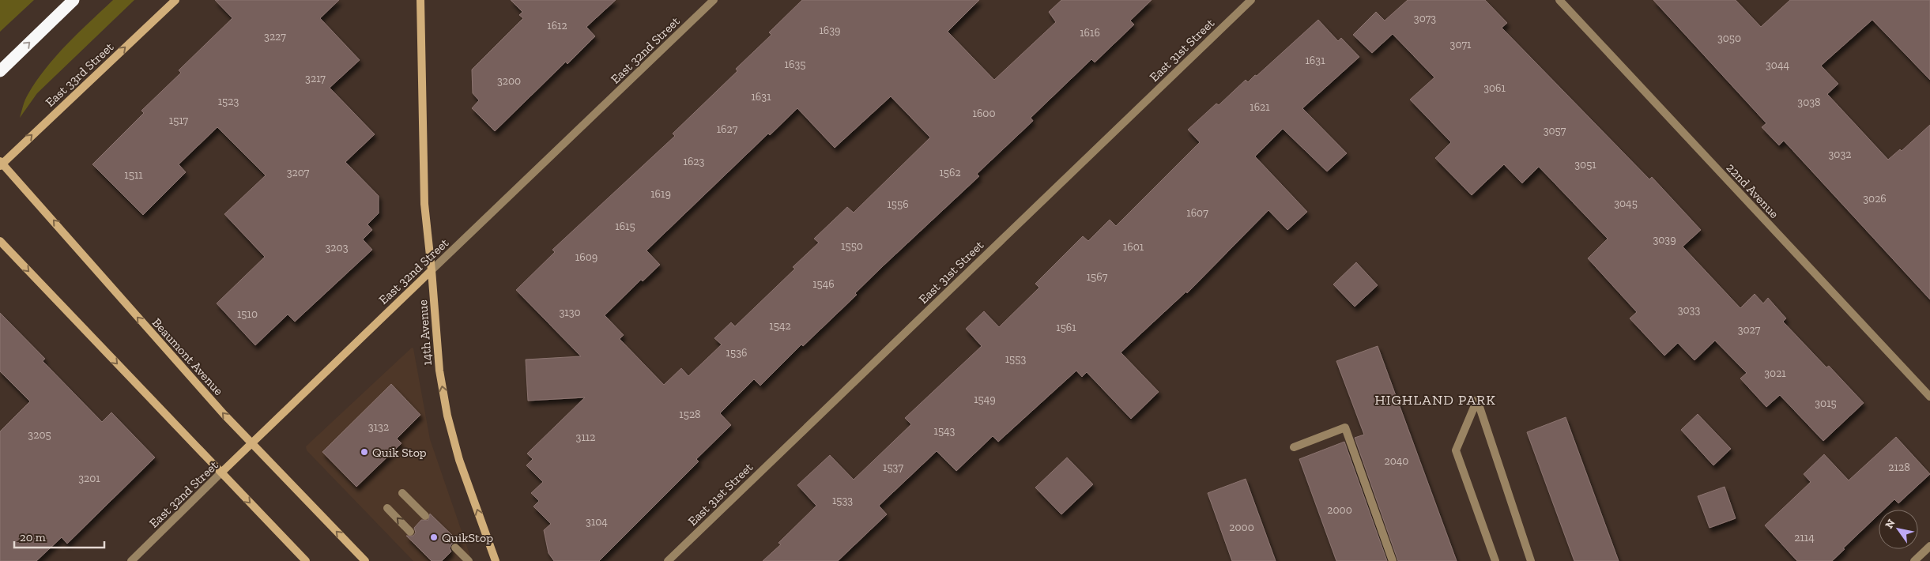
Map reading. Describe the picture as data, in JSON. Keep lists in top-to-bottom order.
{
  "streets": {
    "main road": [
      "East 32nd Street",
      "East 33rd Street",
      "14th Avenue",
      "Beaumont Avenue"
    ],
    "street": ["East 31st Street", "22nd Avenue"]
  },
  "crossings": [
    ["East 32nd Street", "14th Avenue"],
    ["East 32nd Street", "Beaumont Avenue"],
    ["East 33rd Street", "Beaumont Avenue"]
  ],
  "one_way": ["East 33rd Street", "14th Avenue"],
  "districts": ["HIGHLAND PARK"],
  "places": ["Quik Stop", "QuikStop"],
  "house_numbers": [
    "3073",
    "1612",
    "1639",
    "1616",
    "3227",
    "3050",
    "3071",
    "1631",
    "1635",
    "3044",
    "3217",
    "3200",
    "3061",
    "1631",
    "1523",
    "3038",
    "1621",
    "1600",
    "1517",
    "1627",
    "3057",
    "3032",
    "1623",
    "3051",
    "3207",
    "1562",
    "1511",
    "1619",
    "3026",
    "3045",
    "1556",
    "1607",
    "1615",
    "3039",
    "1550",
    "1601",
    "3203",
    "1609",
    "1567",
    "1546",
    "3033",
    "3130",
    "1510",
    "1542",
    "1561",
    "3027",
    "1536",
    "1553",
    "3021",
    "1549",
    "3015",
    "1528",
    "3132",
    "1543",
    "3205",
    "3112",
    "2040",
    "1537",
    "2128",
    "3201",
    "1533",
    "2000",
    "3104",
    "2000",
    "2114"
  ],
  "scale_bar": "20 m",
  "north": "top left"
}
